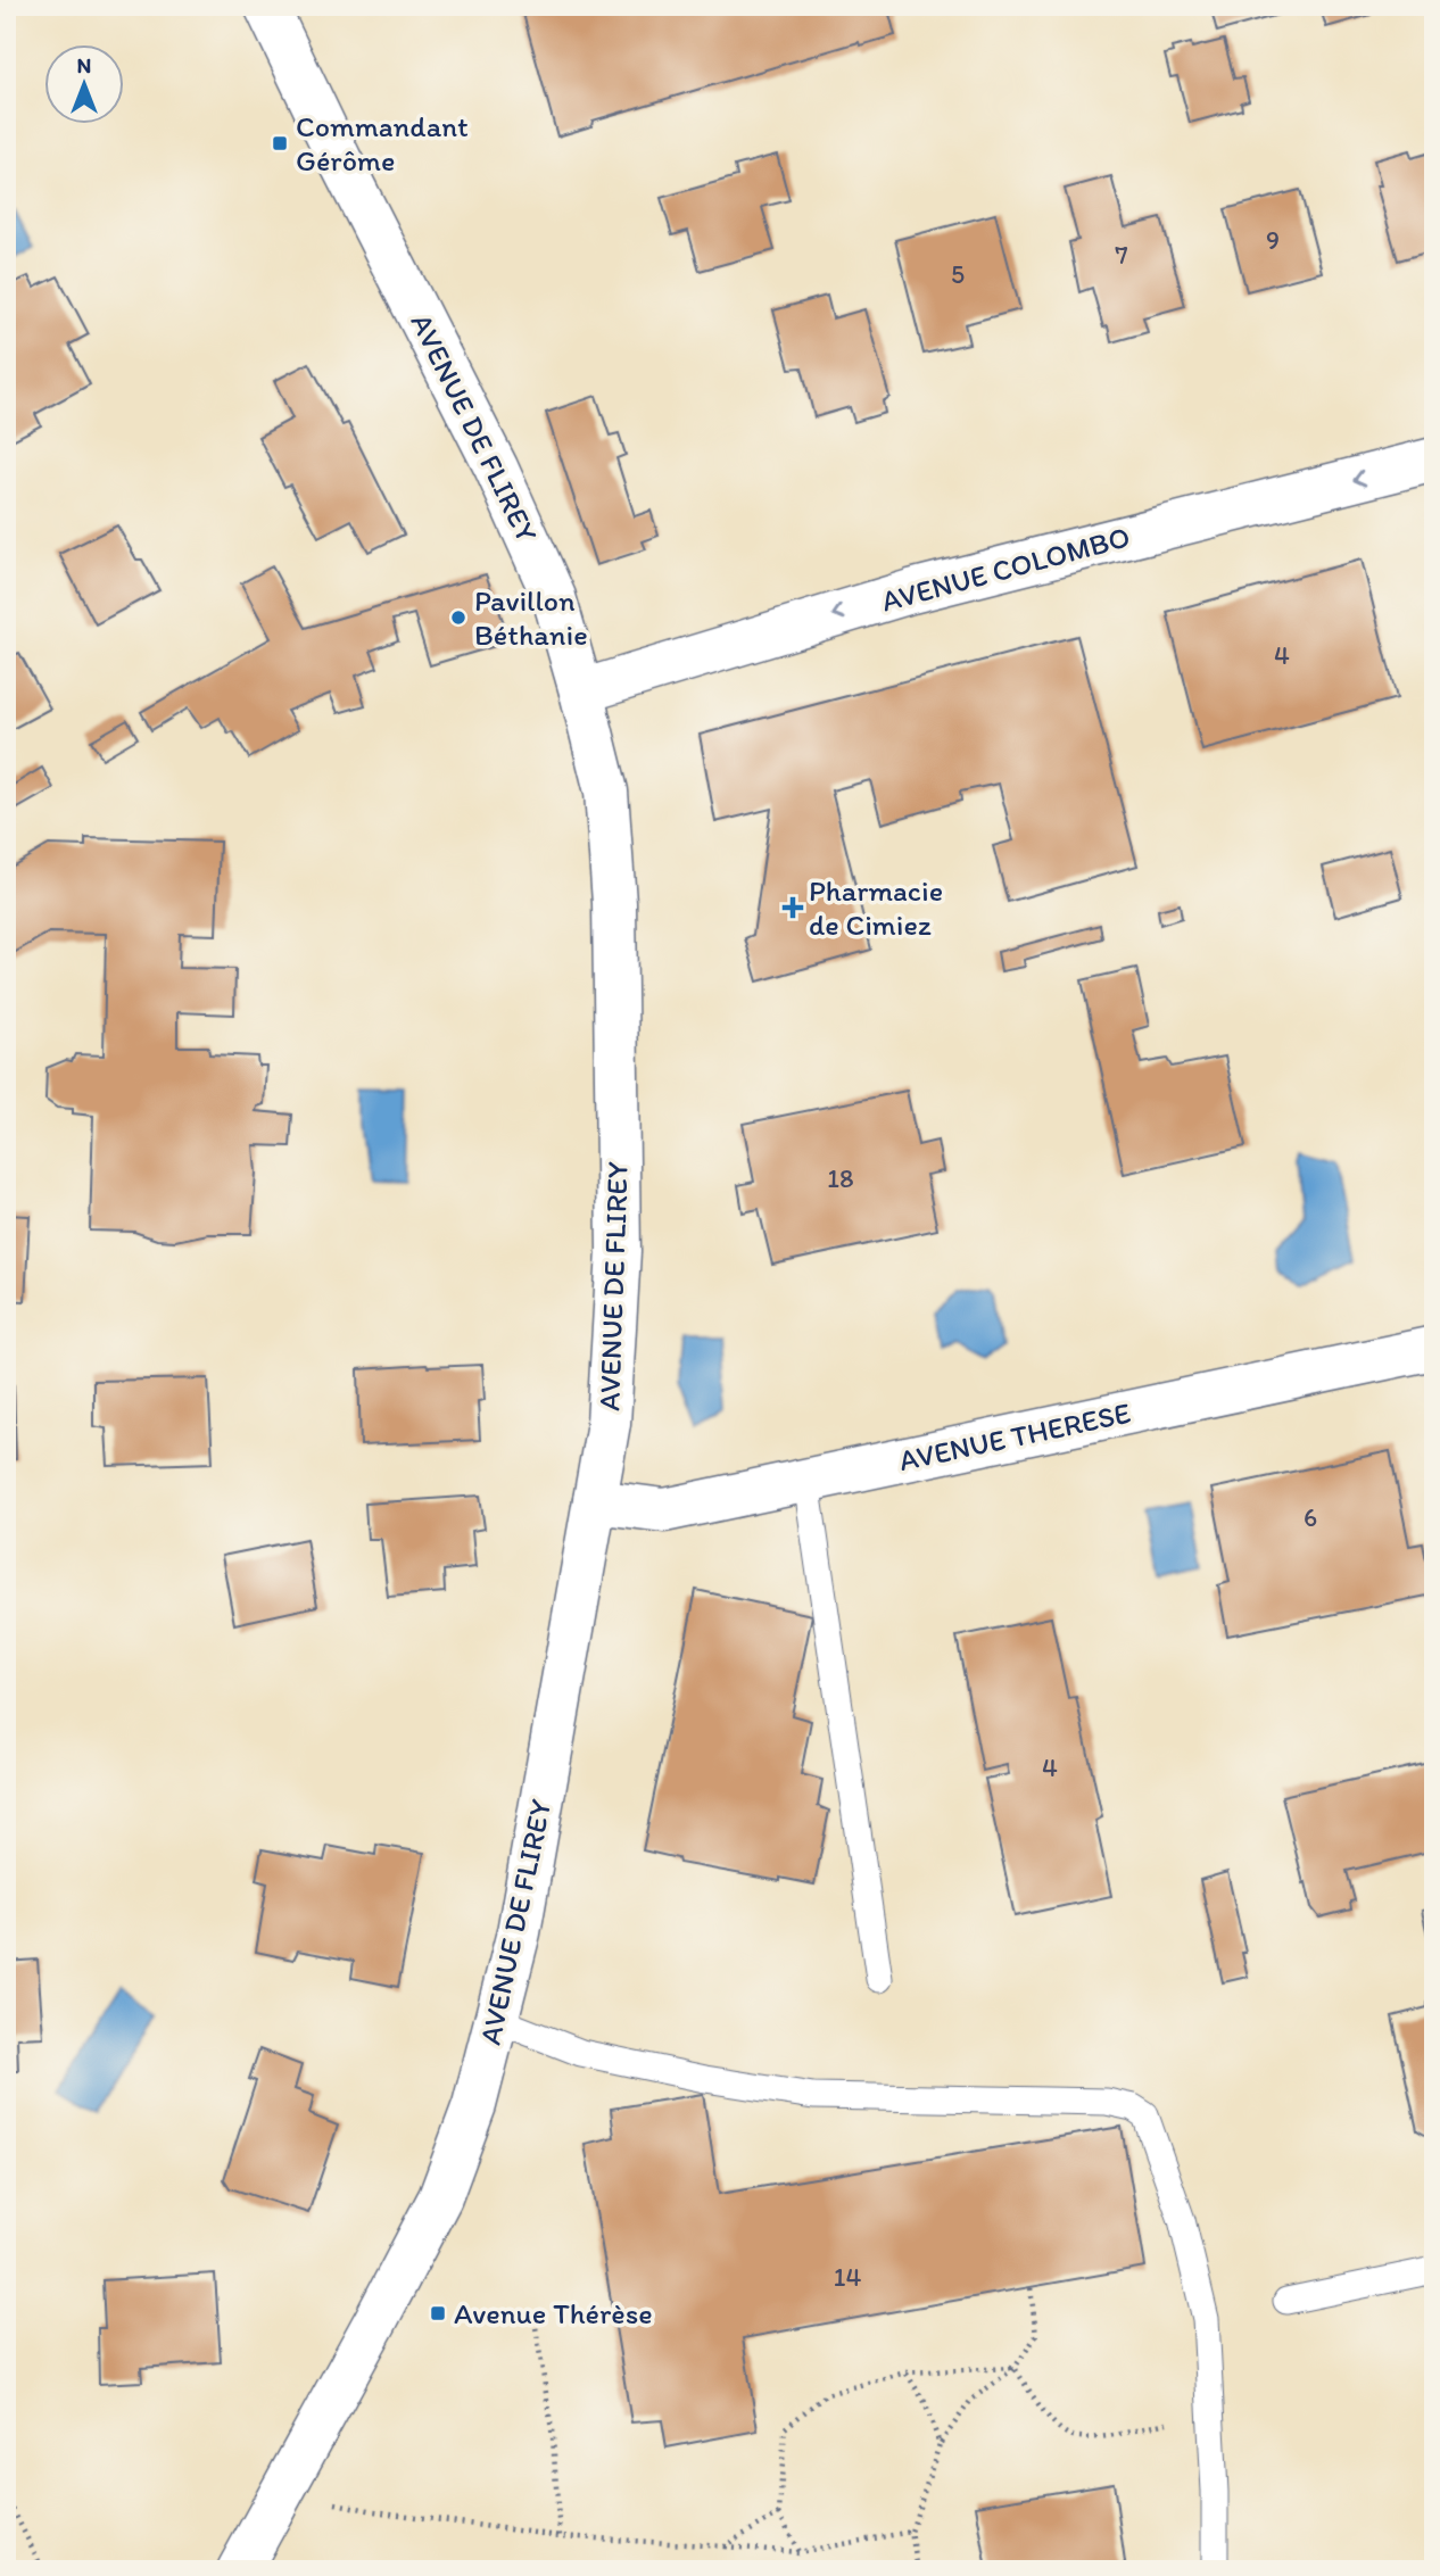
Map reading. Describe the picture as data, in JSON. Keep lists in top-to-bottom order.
{
  "streets": {
    "main road": ["AVENUE DE FLIREY", "AVENUE COLOMBO", "AVENUE THERESE"]
  },
  "crossings": [
    ["AVENUE DE FLIREY", "AVENUE COLOMBO"],
    ["AVENUE DE FLIREY", "AVENUE THERESE"]
  ],
  "one_way": ["AVENUE COLOMBO"],
  "places": {
    "transit": ["Commandant Gérôme", "Avenue Thérèse"],
    "other": ["Pavillon Béthanie"],
    "health": ["Pharmacie de Cimiez"]
  },
  "house_numbers": [
    "9",
    "7",
    "5",
    "4",
    "18",
    "6",
    "4",
    "14"
  ],
  "north": "top"
}
